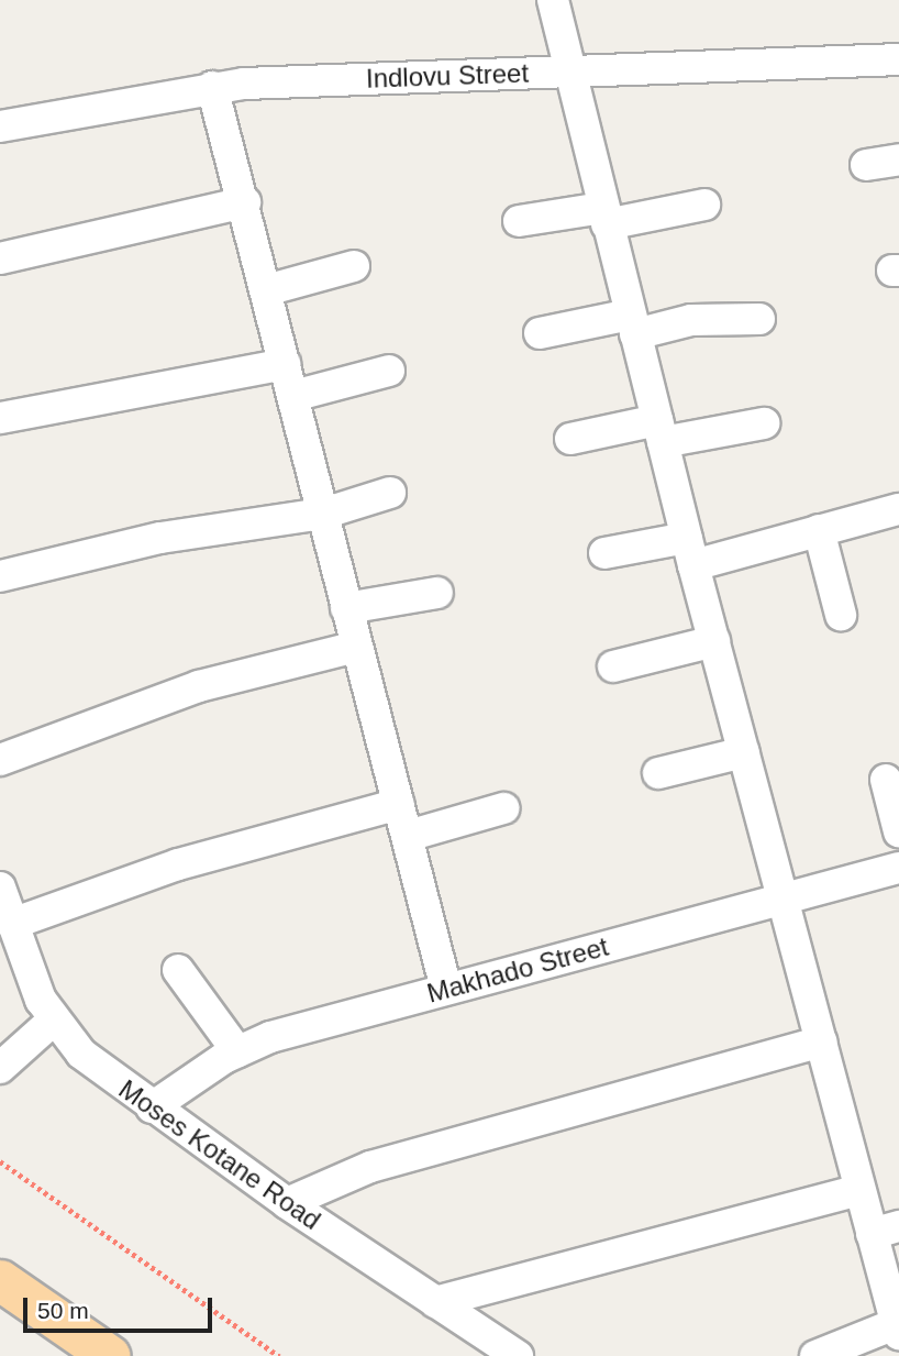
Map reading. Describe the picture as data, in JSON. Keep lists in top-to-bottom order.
{
  "streets": {
    "street": ["Indlovu Street", "Makhado Street", "Moses Kotane Road"]
  },
  "crossings": [
    ["Makhado Street", "Moses Kotane Road"]
  ],
  "scale_bar": "50 m"
}
